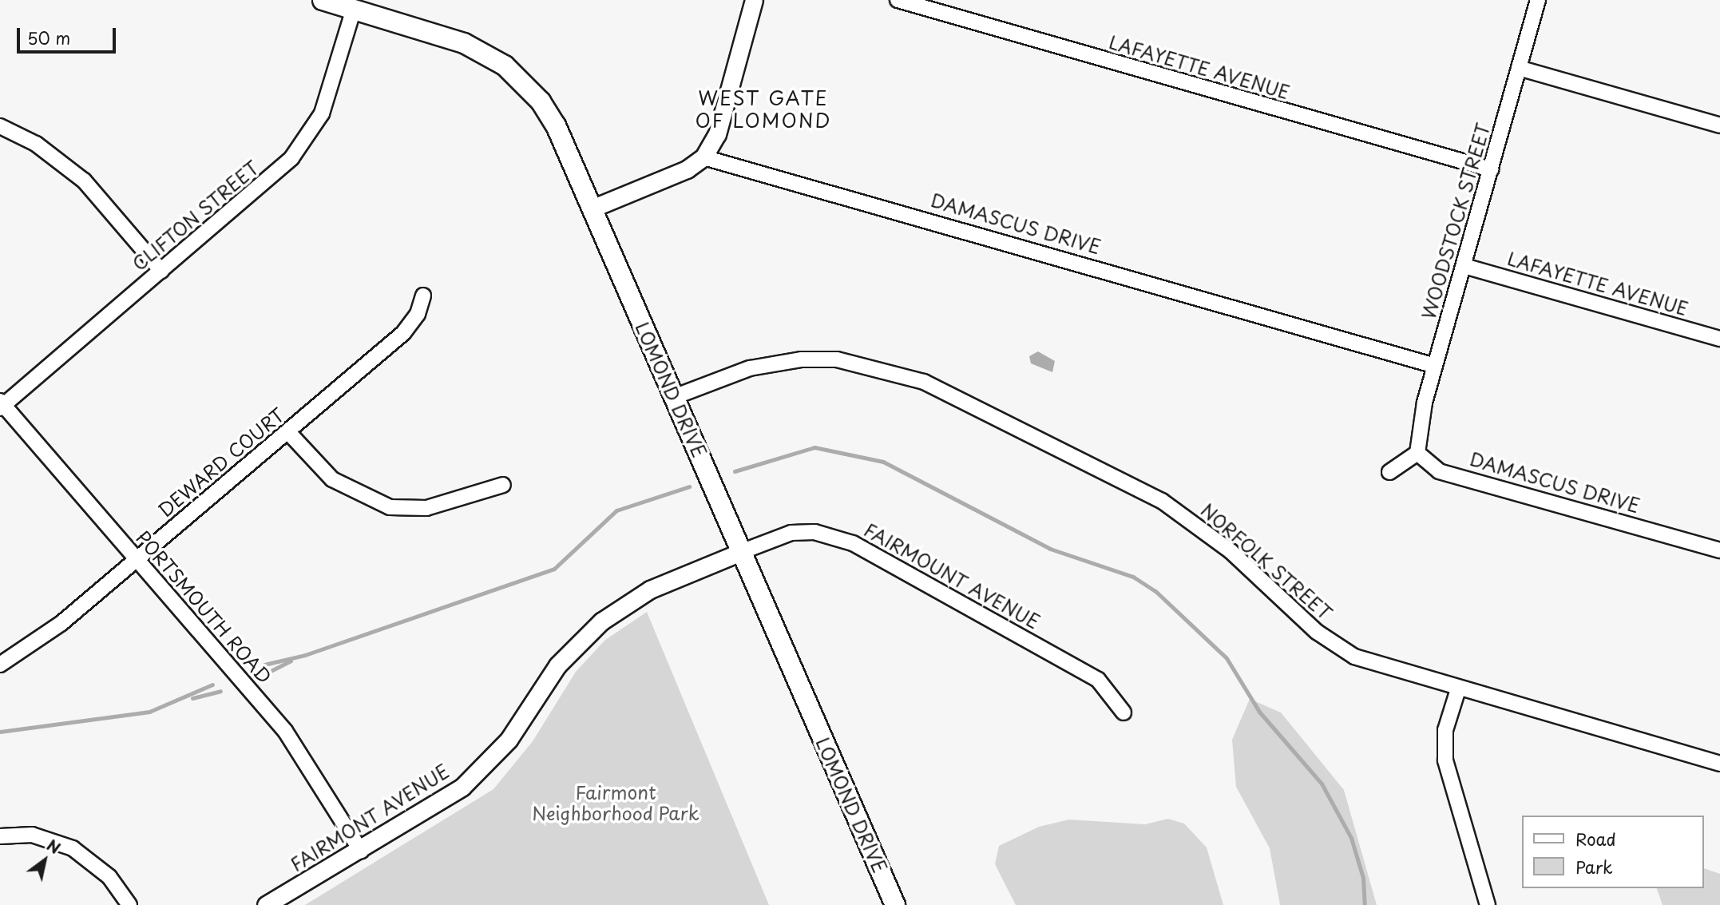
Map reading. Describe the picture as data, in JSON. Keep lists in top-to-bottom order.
{
  "streets": {
    "main road": ["LOMOND DRIVE"],
    "street": [
      "LAFAYETTE AVENUE",
      "CLIFTON STREET",
      "WOODSTOCK STREET",
      "DAMASCUS DRIVE",
      "DEWARD COURT",
      "NORFOLK STREET",
      "FAIRMOUNT AVENUE",
      "PORTSMOUTH ROAD",
      "FAIRMONT AVENUE"
    ]
  },
  "crossings": [
    ["LAFAYETTE AVENUE", "WOODSTOCK STREET"],
    ["CLIFTON STREET", "LOMOND DRIVE"],
    ["CLIFTON STREET", "PORTSMOUTH ROAD"],
    ["WOODSTOCK STREET", "DAMASCUS DRIVE"],
    ["LOMOND DRIVE", "NORFOLK STREET"],
    ["LOMOND DRIVE", "FAIRMOUNT AVENUE"],
    ["LOMOND DRIVE", "FAIRMONT AVENUE"],
    ["DEWARD COURT", "PORTSMOUTH ROAD"],
    ["FAIRMOUNT AVENUE", "FAIRMONT AVENUE"],
    ["PORTSMOUTH ROAD", "FAIRMONT AVENUE"]
  ],
  "districts": ["WEST GATE OF LOMOND"],
  "parks": ["Fairmont Neighborhood Park"],
  "legend": ["Road", "Park"],
  "scale_bar": "50 m",
  "north": "top right"
}
